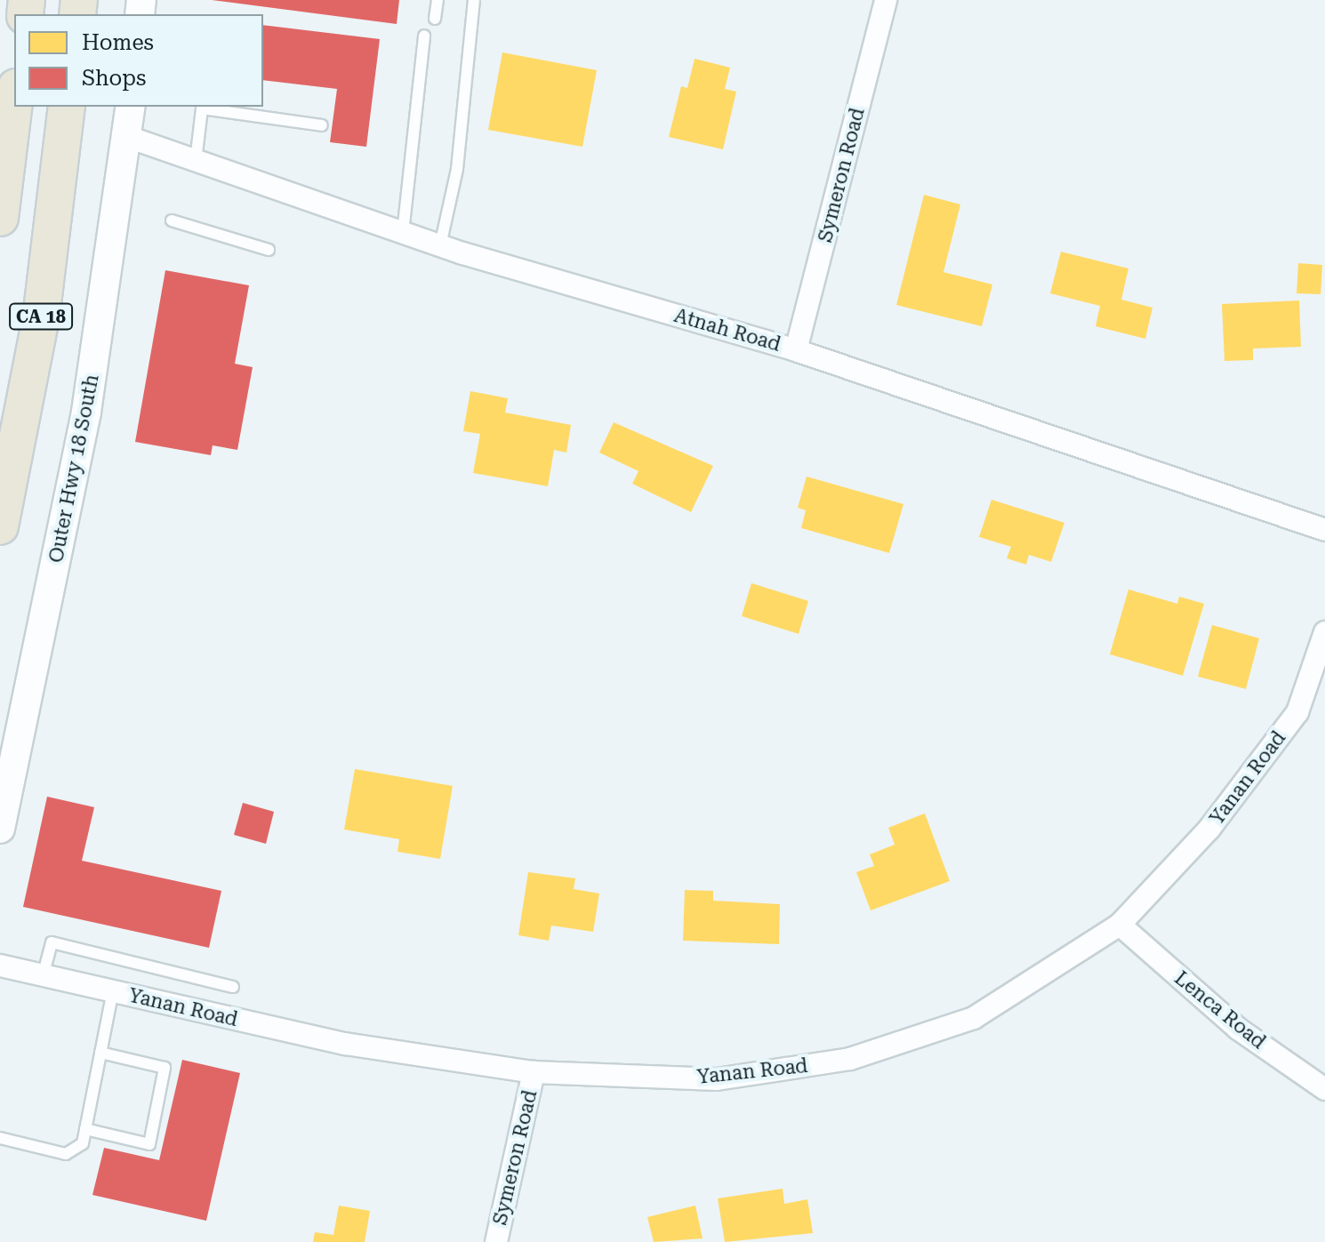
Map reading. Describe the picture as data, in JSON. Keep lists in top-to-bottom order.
{
  "streets": {
    "main road": ["CA 18"],
    "street": [
      "Symeron Road",
      "Atnah Road",
      "Outer Hwy 18 South",
      "Yanan Road",
      "Lenca Road"
    ]
  },
  "crossings": [
    ["Symeron Road", "Atnah Road"],
    ["Symeron Road", "Yanan Road"],
    ["Atnah Road", "Outer Hwy 18 South"],
    ["Yanan Road", "Lenca Road"]
  ],
  "legend": ["Homes", "Shops"]
}
